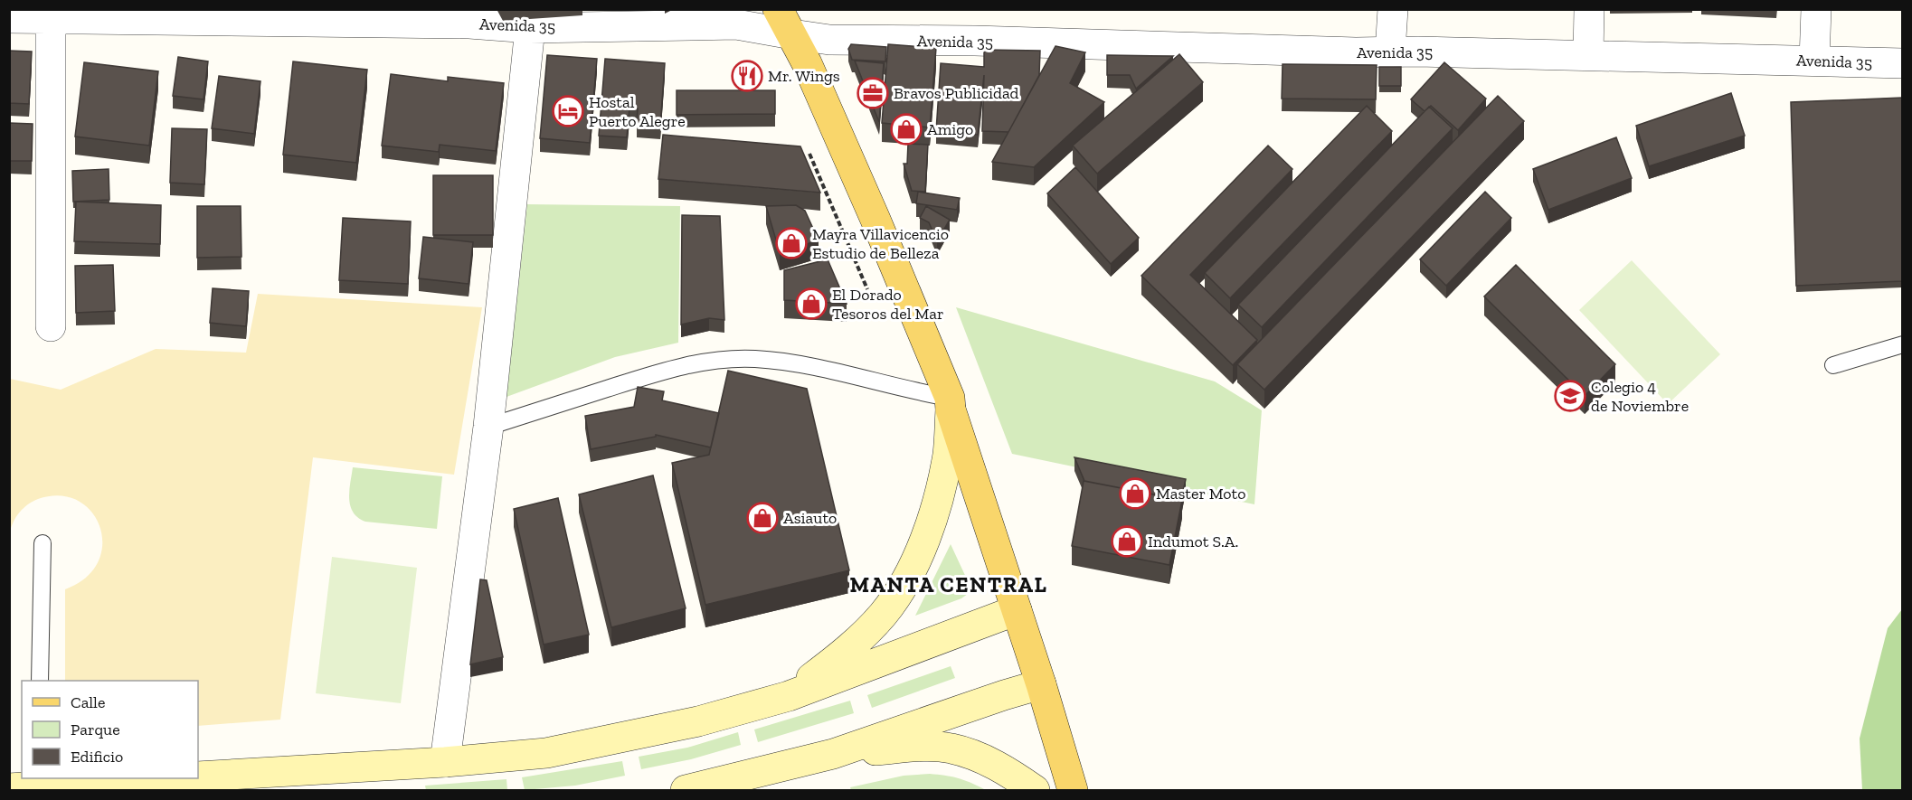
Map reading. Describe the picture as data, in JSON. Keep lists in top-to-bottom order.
{
  "streets": {
    "street": ["Avenida 35"]
  },
  "districts": ["MANTA CENTRAL"],
  "places": {
    "restaurant": ["Mr. Wings"],
    "office": ["Bravos Publicidad"],
    "hotel": ["Hostal Puerto Alegre"],
    "shop": [
      "Amigo",
      "Mayra Villavicencio Estudio de Belleza",
      "El Dorado Tesoros del Mar",
      "Master Moto",
      "Asiauto",
      "Indumot S.A."
    ],
    "school or university": ["Colegio 4 de Noviembre"]
  },
  "legend": ["Calle", "Parque", "Edificio"]
}
